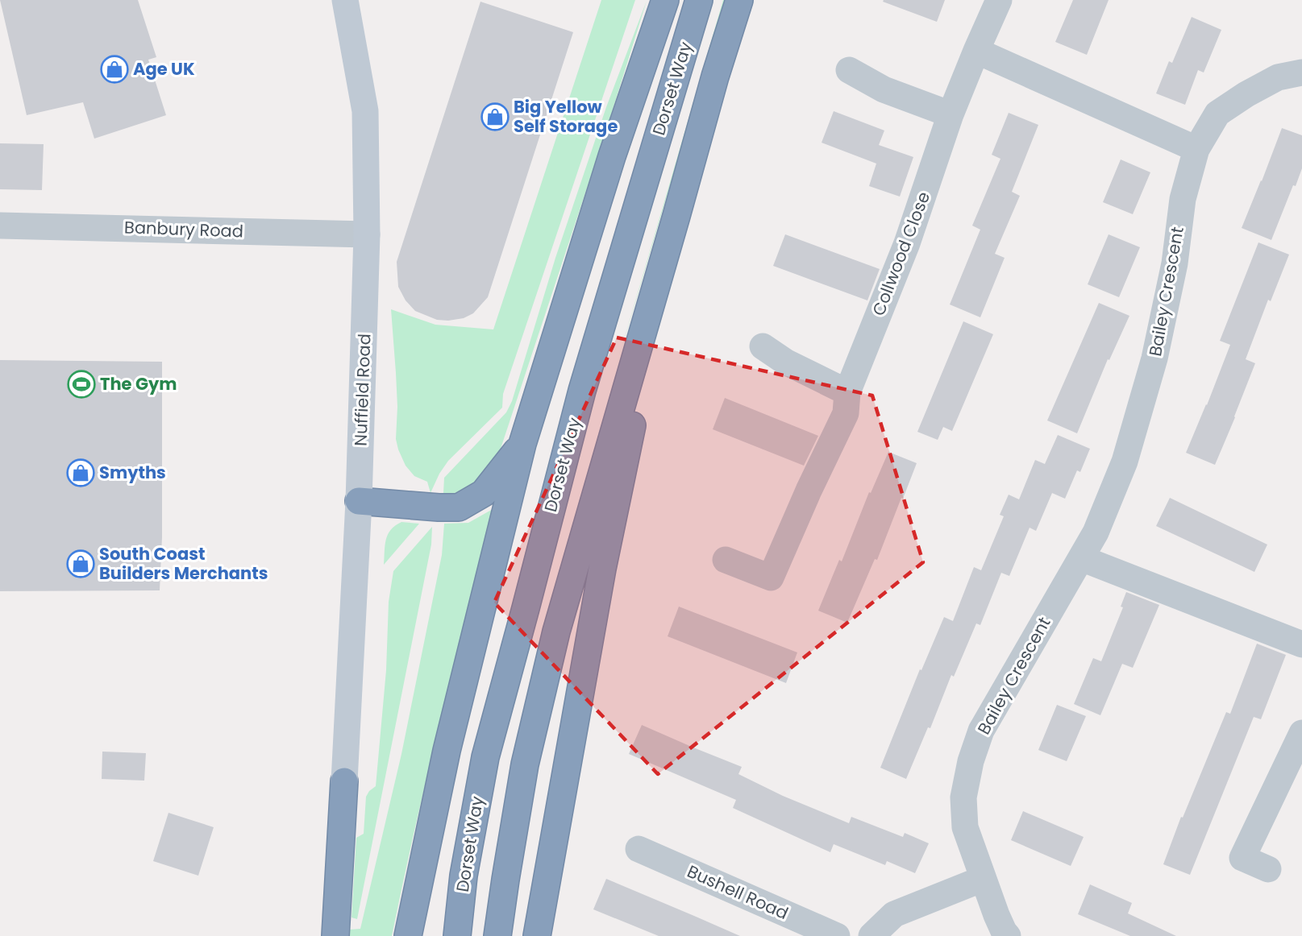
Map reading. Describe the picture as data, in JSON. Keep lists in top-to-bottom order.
{
  "streets": {
    "highway": ["Dorset Way"],
    "street": [
      "Banbury Road",
      "Collwood Close",
      "Bailey Crescent",
      "Nuffield Road",
      "Bushell Road"
    ]
  },
  "crossings": [
    ["Banbury Road", "Nuffield Road"]
  ],
  "places": {
    "shop": [
      "Age UK",
      "Big Yellow Self Storage",
      "Smyths",
      "South Coast Builders Merchants"
    ],
    "sports": ["The Gym"]
  }
}
